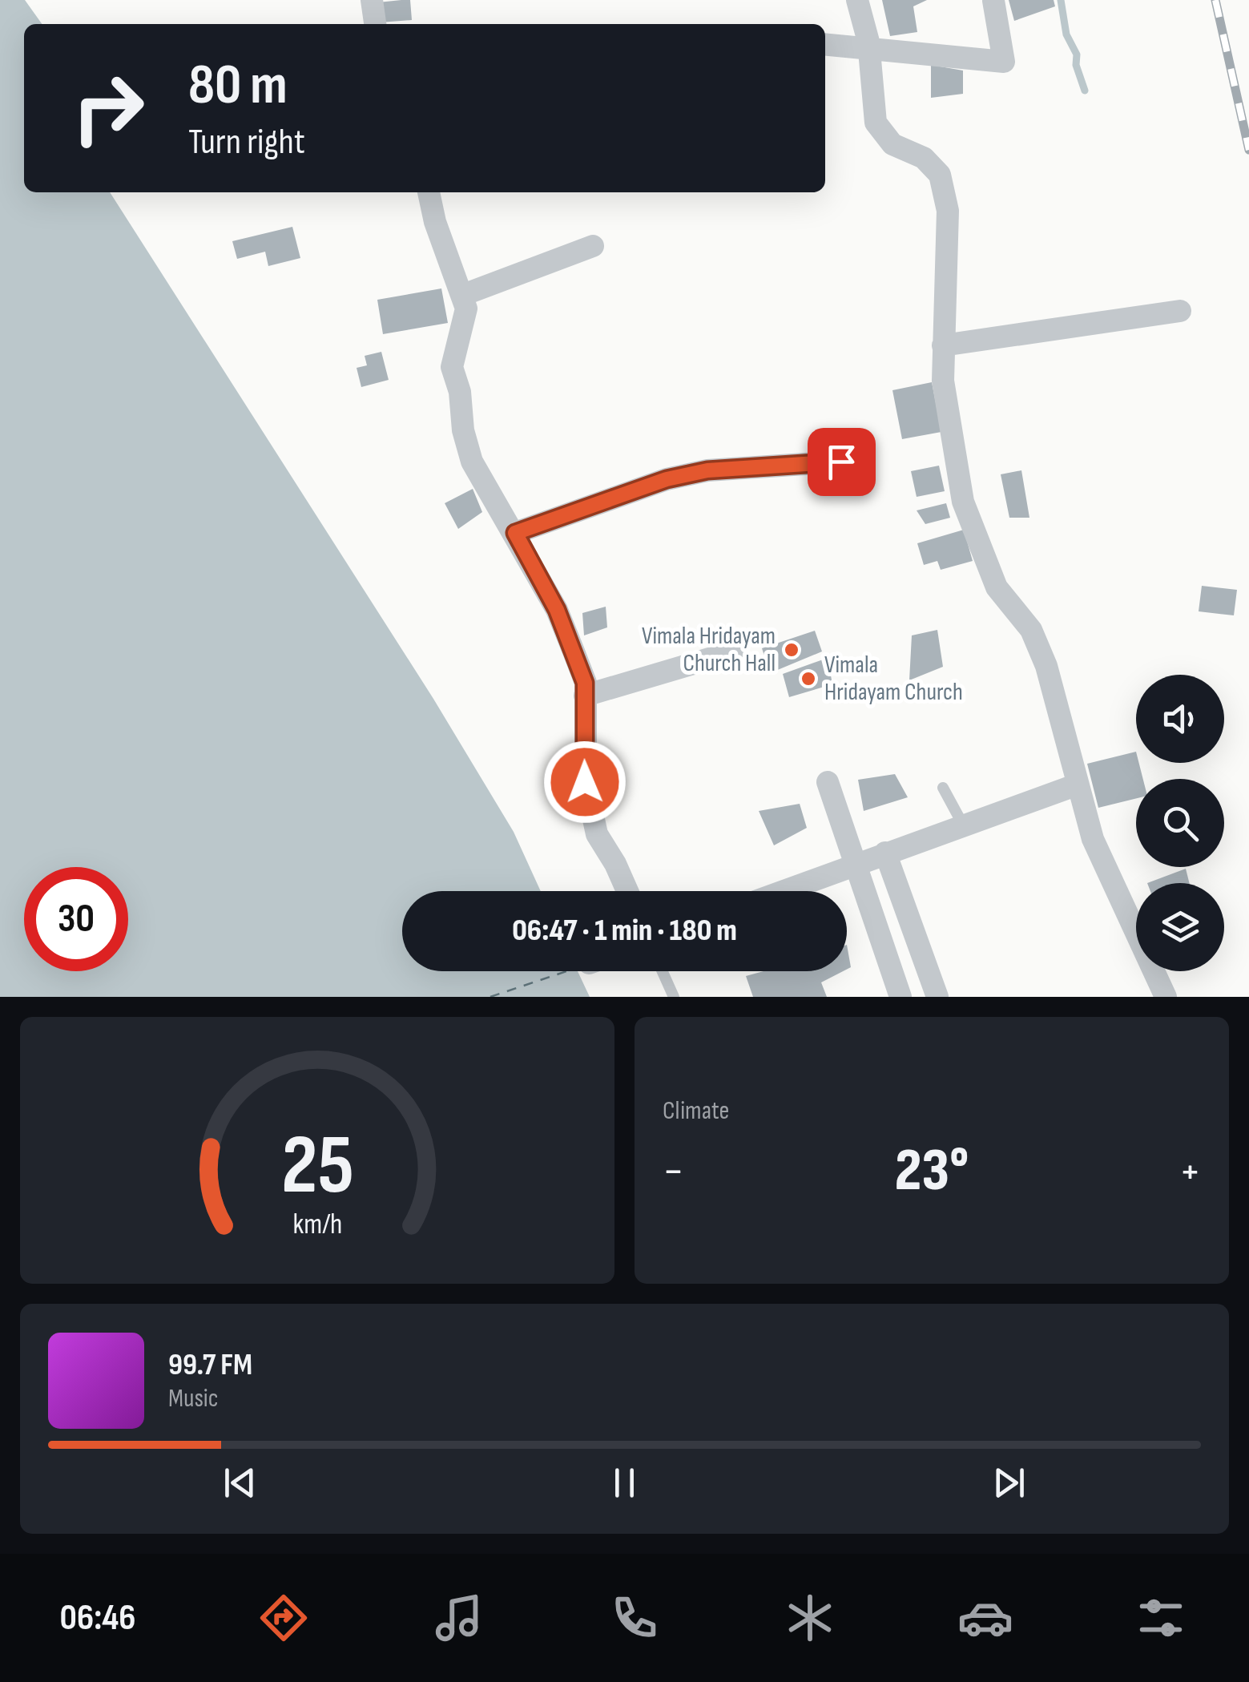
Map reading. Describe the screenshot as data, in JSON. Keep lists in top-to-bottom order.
{
  "places": ["Vimala Hridayam Church Hall", "Vimala Hridayam Church"],
  "page": {
    "turn": ["80 m", "Turn right"],
    "limit": "30",
    "trip": "06:47 · 1 min · 180 m",
    "tile": "Climate",
    "heat": ["−", "23°", "+"],
    "song": ["99.7 FM", "Music"],
    "tabs": "06:46",
    "gauge": ["25", "km/h"]
  }
}
